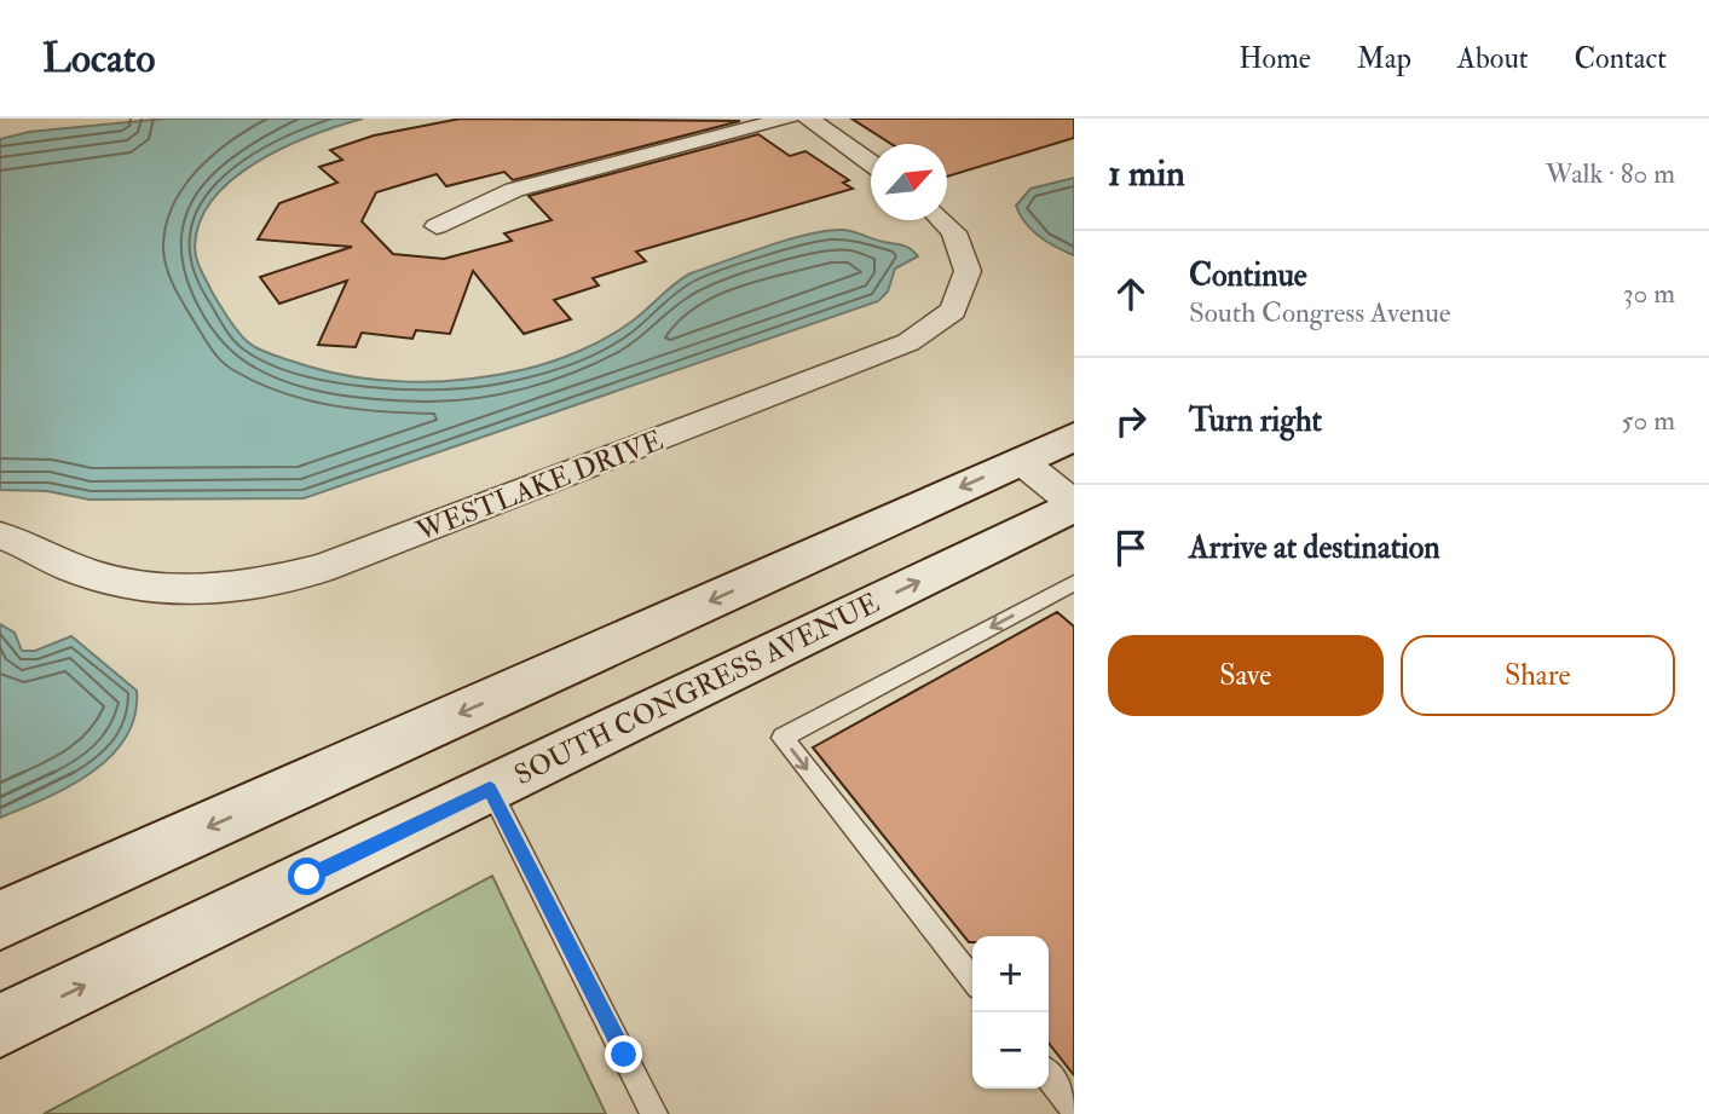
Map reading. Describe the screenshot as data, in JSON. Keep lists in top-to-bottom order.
{
  "streets": {
    "main road": ["SOUTH CONGRESS AVENUE"],
    "street": ["WESTLAKE DRIVE"]
  },
  "north": "top right",
  "page": {
    "header": "Locato",
    "nav": [
      "Home",
      "Map",
      "About",
      "Contact"
    ],
    "heading": ["1 min", "Walk · 80 m"],
    "list": [
      ["Continue", "South Congress Avenue", "30 m"],
      ["Turn right", "50 m"],
      "Arrive at destination"
    ],
    "buttons": ["Save", "Share"],
    "map_buttons": ["+", "−"]
  }
}
